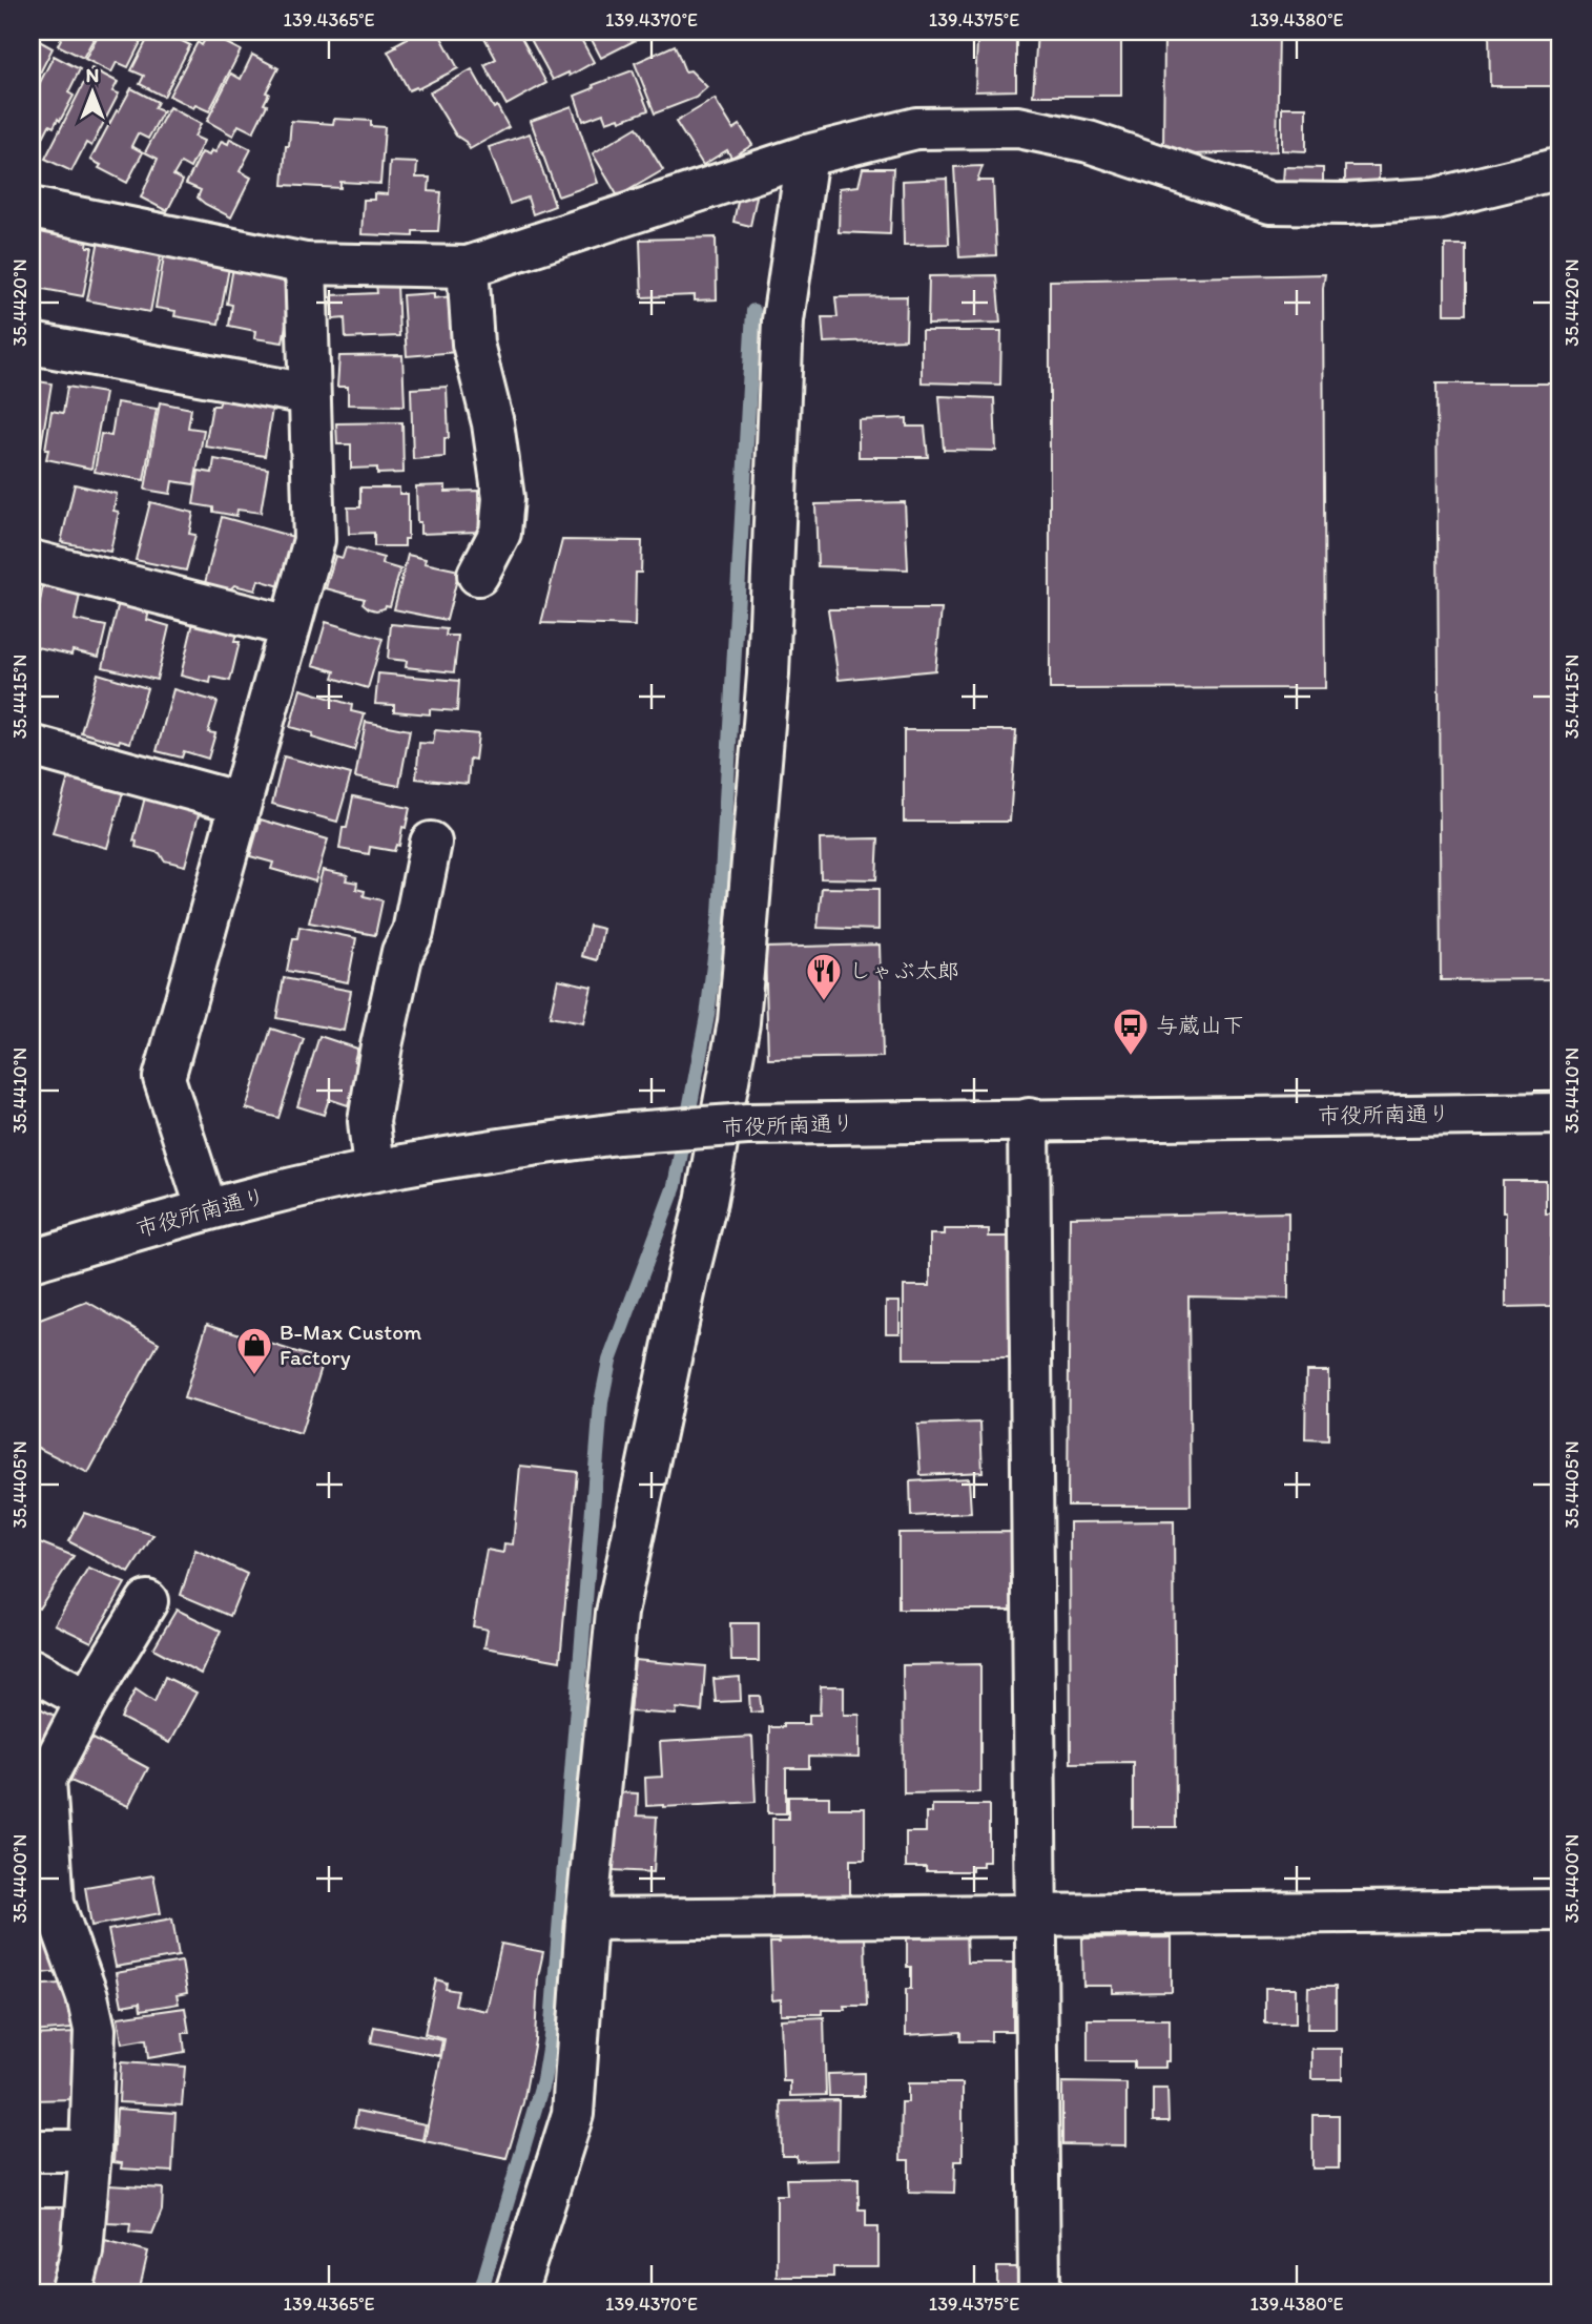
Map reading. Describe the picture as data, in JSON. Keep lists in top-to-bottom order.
{
  "streets": {
    "street": ["市役所南通り"]
  },
  "places": {
    "restaurant": ["しゃぶ太郎"],
    "bus stop": ["与蔵山下"],
    "shop": ["B-Max Custom Factory"]
  },
  "north": "top",
  "coordinates": [
    "139.4365°E",
    "139.4370°E",
    "139.4375°E",
    "139.4380°E",
    "35.4420°N",
    "35.4415°N",
    "35.4410°N",
    "35.4405°N",
    "35.4400°N"
  ]
}
